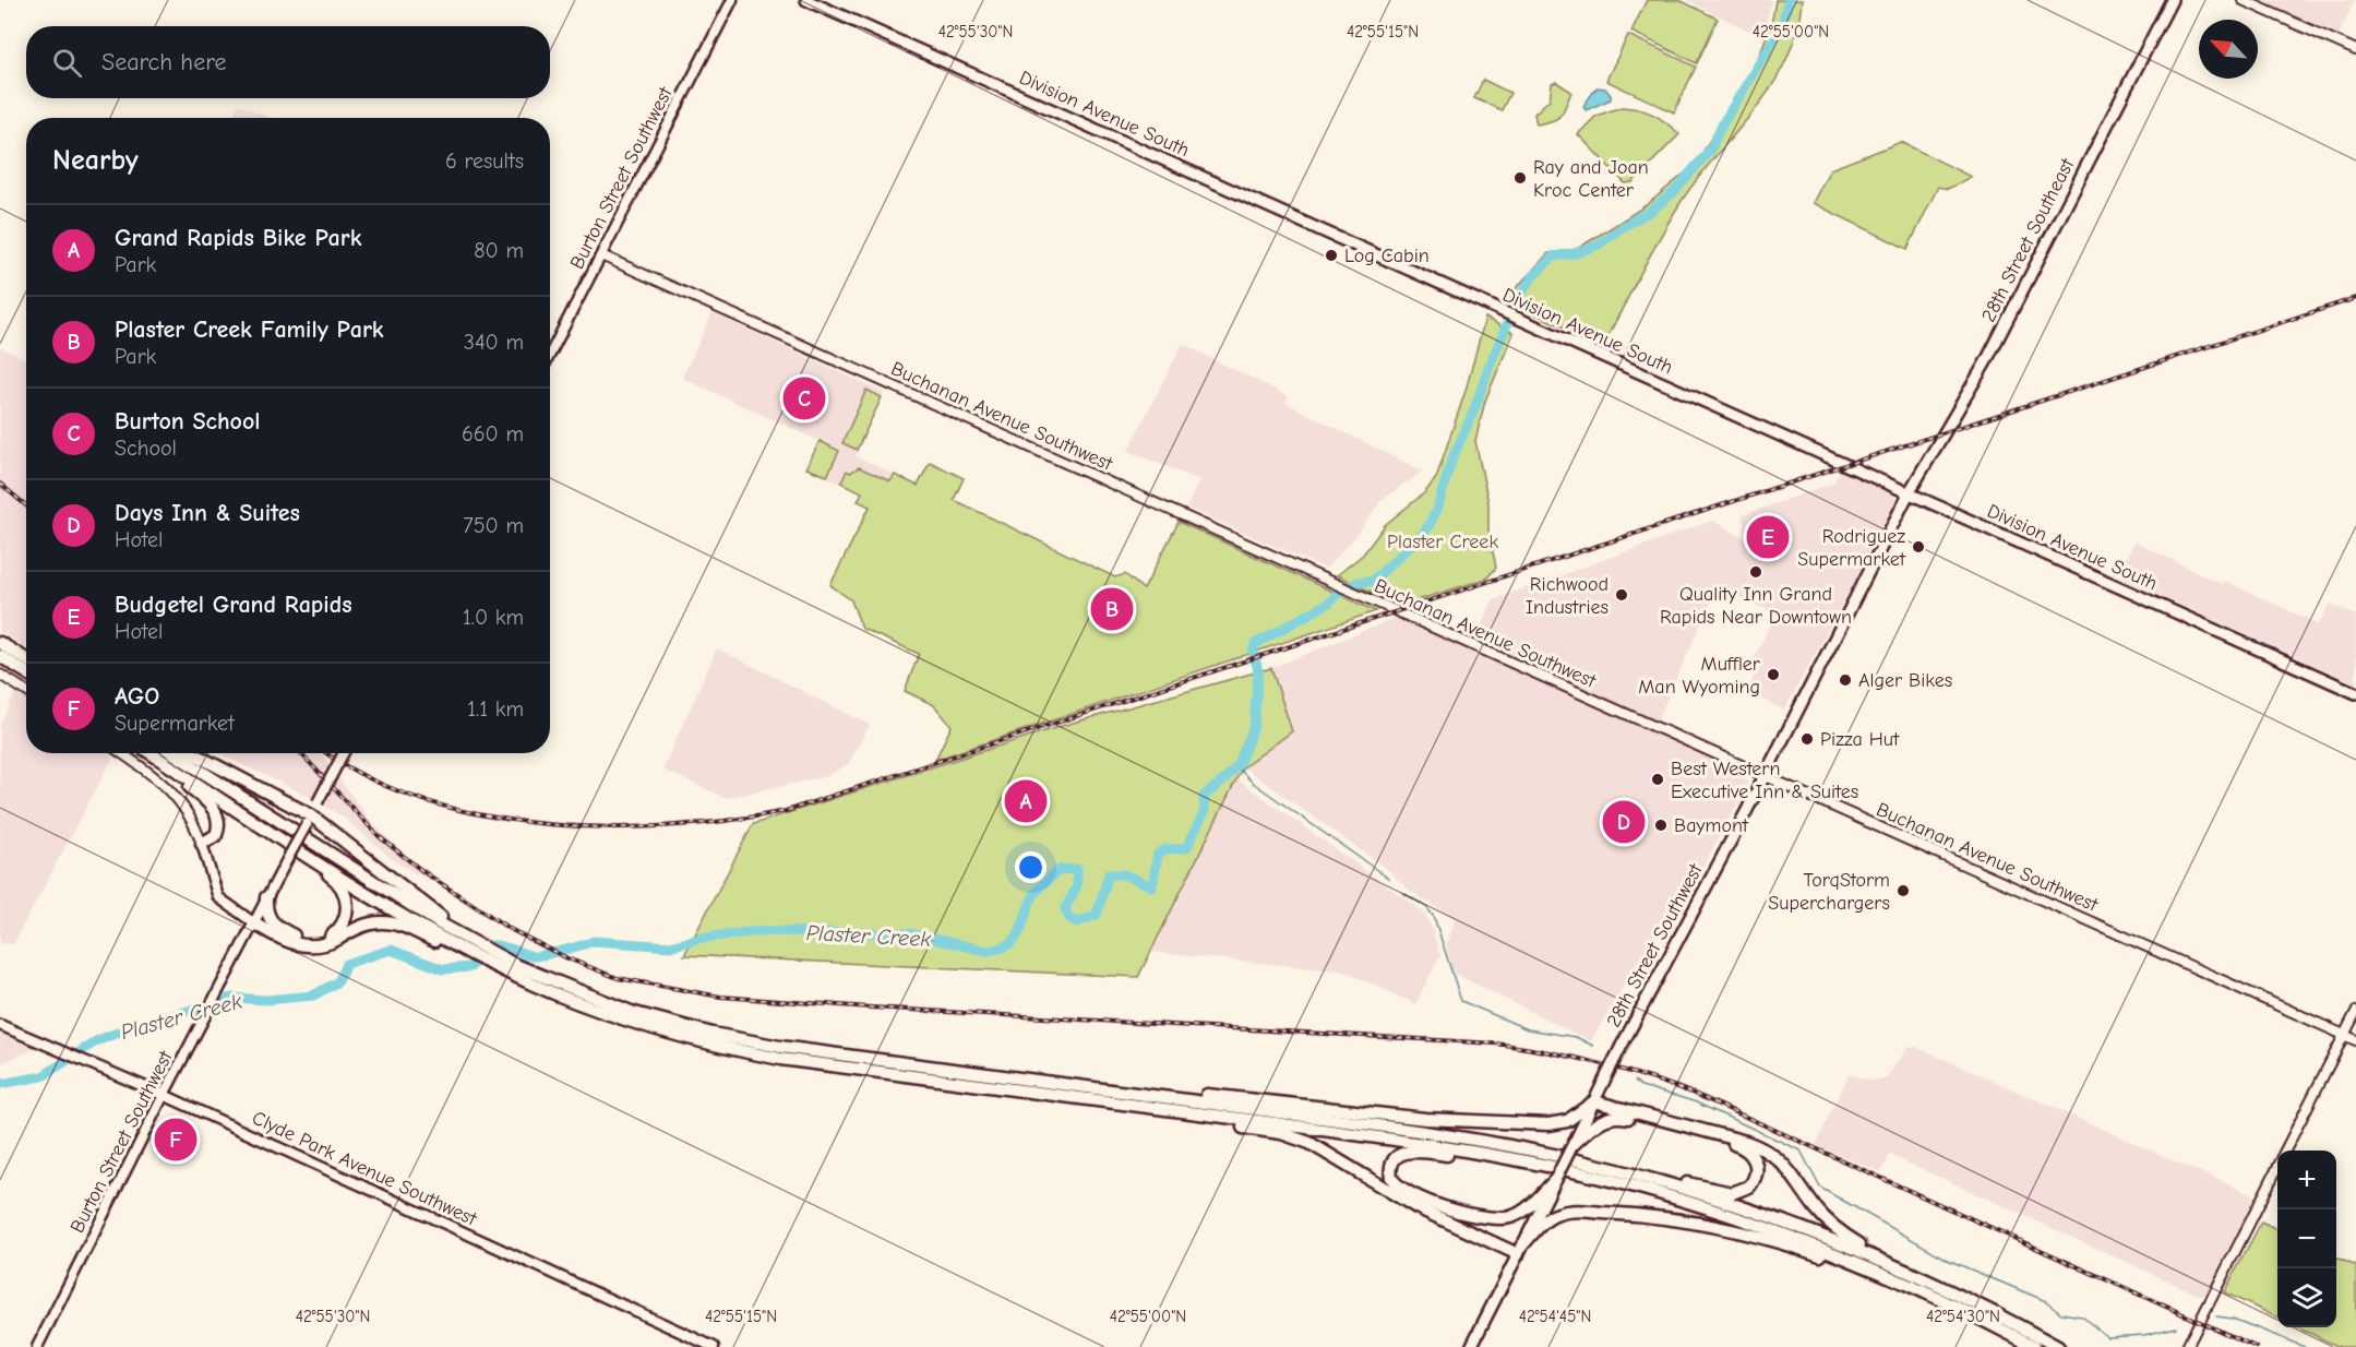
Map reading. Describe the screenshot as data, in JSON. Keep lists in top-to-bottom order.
{
  "streets": {
    "main road": [
      "Division Avenue South",
      "Burton Street Southwest",
      "28th Street Southeast",
      "28th Street Southwest",
      "Clyde Park Avenue Southwest"
    ],
    "street": ["Buchanan Avenue Southwest"]
  },
  "crossings": [
    ["Division Avenue South", "28th Street Southeast"],
    ["Division Avenue South", "28th Street Southwest"],
    ["Burton Street Southwest", "Buchanan Avenue Southwest"],
    ["Burton Street Southwest", "Clyde Park Avenue Southwest"],
    ["28th Street Southeast", "28th Street Southwest"],
    ["Buchanan Avenue Southwest", "28th Street Southwest"]
  ],
  "water": ["Plaster Creek"],
  "parks": ["Plaster Creek"],
  "places": [
    "Ray and Joan Kroc Center",
    "Log Cabin",
    "Rodriguez Supermarket",
    "Quality Inn Grand Rapids Near Downtown",
    "Richwood Industries",
    "Muffler Man Wyoming",
    "Alger Bikes",
    "Pizza Hut",
    "Best Western Executive Inn & Suites",
    "Baymont",
    "TorqStorm Superchargers"
  ],
  "north": "top left",
  "page": {
    "search": "Search here",
    "heading": ["Nearby", "6 results"],
    "list": [
      {
        "mark": "A",
        "name": "Grand Rapids Bike Park",
        "note": "Park",
        "value": "80 m"
      },
      {
        "mark": "B",
        "name": "Plaster Creek Family Park",
        "note": "Park",
        "value": "340 m"
      },
      {
        "mark": "C",
        "name": "Burton School",
        "note": "School",
        "value": "660 m"
      },
      {
        "mark": "D",
        "name": "Days Inn & Suites",
        "note": "Hotel",
        "value": "750 m"
      },
      {
        "mark": "E",
        "name": "Budgetel Grand Rapids",
        "note": "Hotel",
        "value": "1.0 km"
      },
      {
        "mark": "F",
        "name": "AGO",
        "note": "Supermarket",
        "value": "1.1 km"
      }
    ],
    "pins": [
      "C",
      "E",
      "B",
      "A",
      "D",
      "F"
    ],
    "map_buttons": ["+", "−"]
  },
  "coordinates": [
    "42°55'30\"N",
    "42°55'15\"N",
    "42°55'00\"N",
    "42°54'45\"N",
    "42°54'30\"N"
  ]
}
